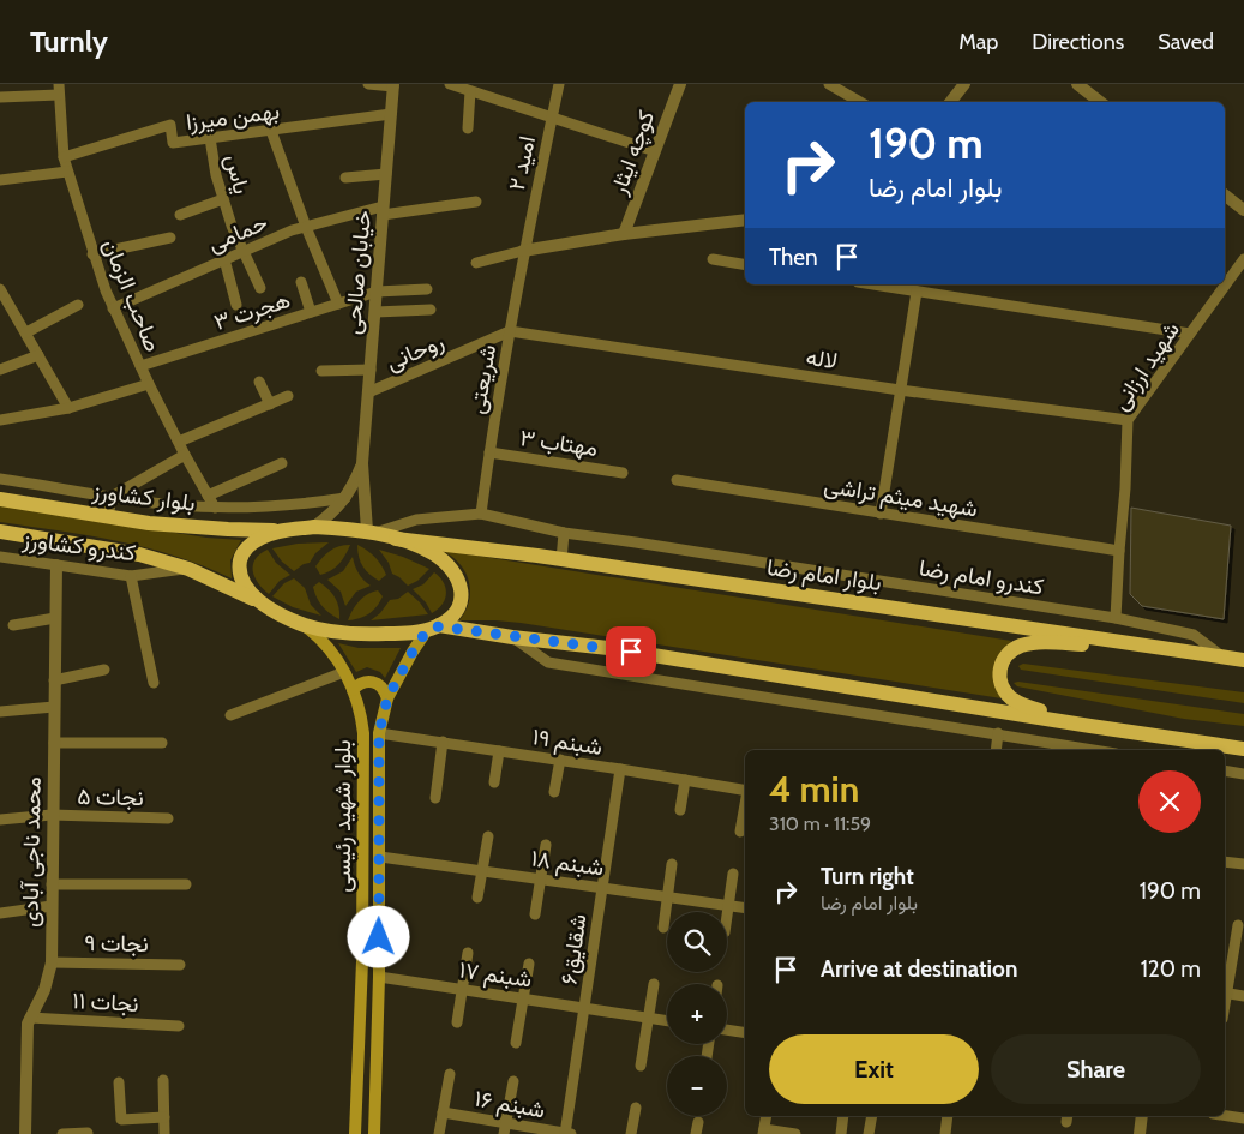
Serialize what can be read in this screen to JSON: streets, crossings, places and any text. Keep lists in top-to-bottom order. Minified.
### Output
{"streets":{"main road":["بلوار کشاورز","بلوار امام رضا","بلوار شهید رئیسی"],"street":["بهمن میرزا","کوچه ایثار","امید ۲","یاس","حمامی","خیابان صالحی","صاحب الزمان","هجرت ۳","روحانی","لاله","شهید ارزانی","شریعتی","مهتاب ۳","شهید میثم تراشی","کندرو کشاورز","کندرو امام رضا","شبنم ۱۹","نجات ۵","محمد ناجی آبادی","شبنم ۱۸","نجات ۹","شقایق۶","شبنم ۱۷","نجات ۱۱","شبنم ۱۶"]},"crossings":[["بهمن میرزا","یاس"],["بهمن میرزا","خیابان صالحی"],["بهمن میرزا","صاحب الزمان"],["امید ۲","شریعتی"],["یاس","حمامی"],["حمامی","خیابان صالحی"],["حمامی","صاحب الزمان"],["خیابان صالحی","هجرت ۳"],["خیابان صالحی","روحانی"],["صاحب الزمان","هجرت ۳"],["روحانی","لاله"],["روحانی","شریعتی"],["لاله","شهید ارزانی"],["لاله","شریعتی"],["شهید ارزانی","شهید میثم تراشی"],["شهید ارزانی","کندرو امام رضا"],["شریعتی","مهتاب ۳"],["شریعتی","کندرو امام رضا"],["کندرو کشاورز","محمد ناجی آبادی"],["بلوار امام رضا","کندرو امام رضا"],["شبنم ۱۹","بلوار شهید رئیسی"],["شبنم ۱۹","شقایق۶"],["نجات ۵","محمد ناجی آبادی"],["بلوار شهید رئیسی","شبنم ۱۸"],["بلوار شهید رئیسی","شبنم ۱۷"],["محمد ناجی آبادی","نجات ۹"],["محمد ناجی آبادی","نجات ۱۱"],["شبنم ۱۸","شقایق۶"],["شقایق۶","شبنم ۱۷"],["شقایق۶","شبنم ۱۶"]],"page":{"header":"Turnly","nav":["Map","Directions","Saved"],"turn":["190 m","بلوار امام رضا"],"then":"Then","heading":["4 min","310 m · 11:59"],"list":[{"name":"Turn right","note":"بلوار امام رضا","value":"190 m"},{"name":"Arrive at destination","value":"120 m"}],"map_buttons":["+","−"],"buttons":["Exit","Share"]}}
